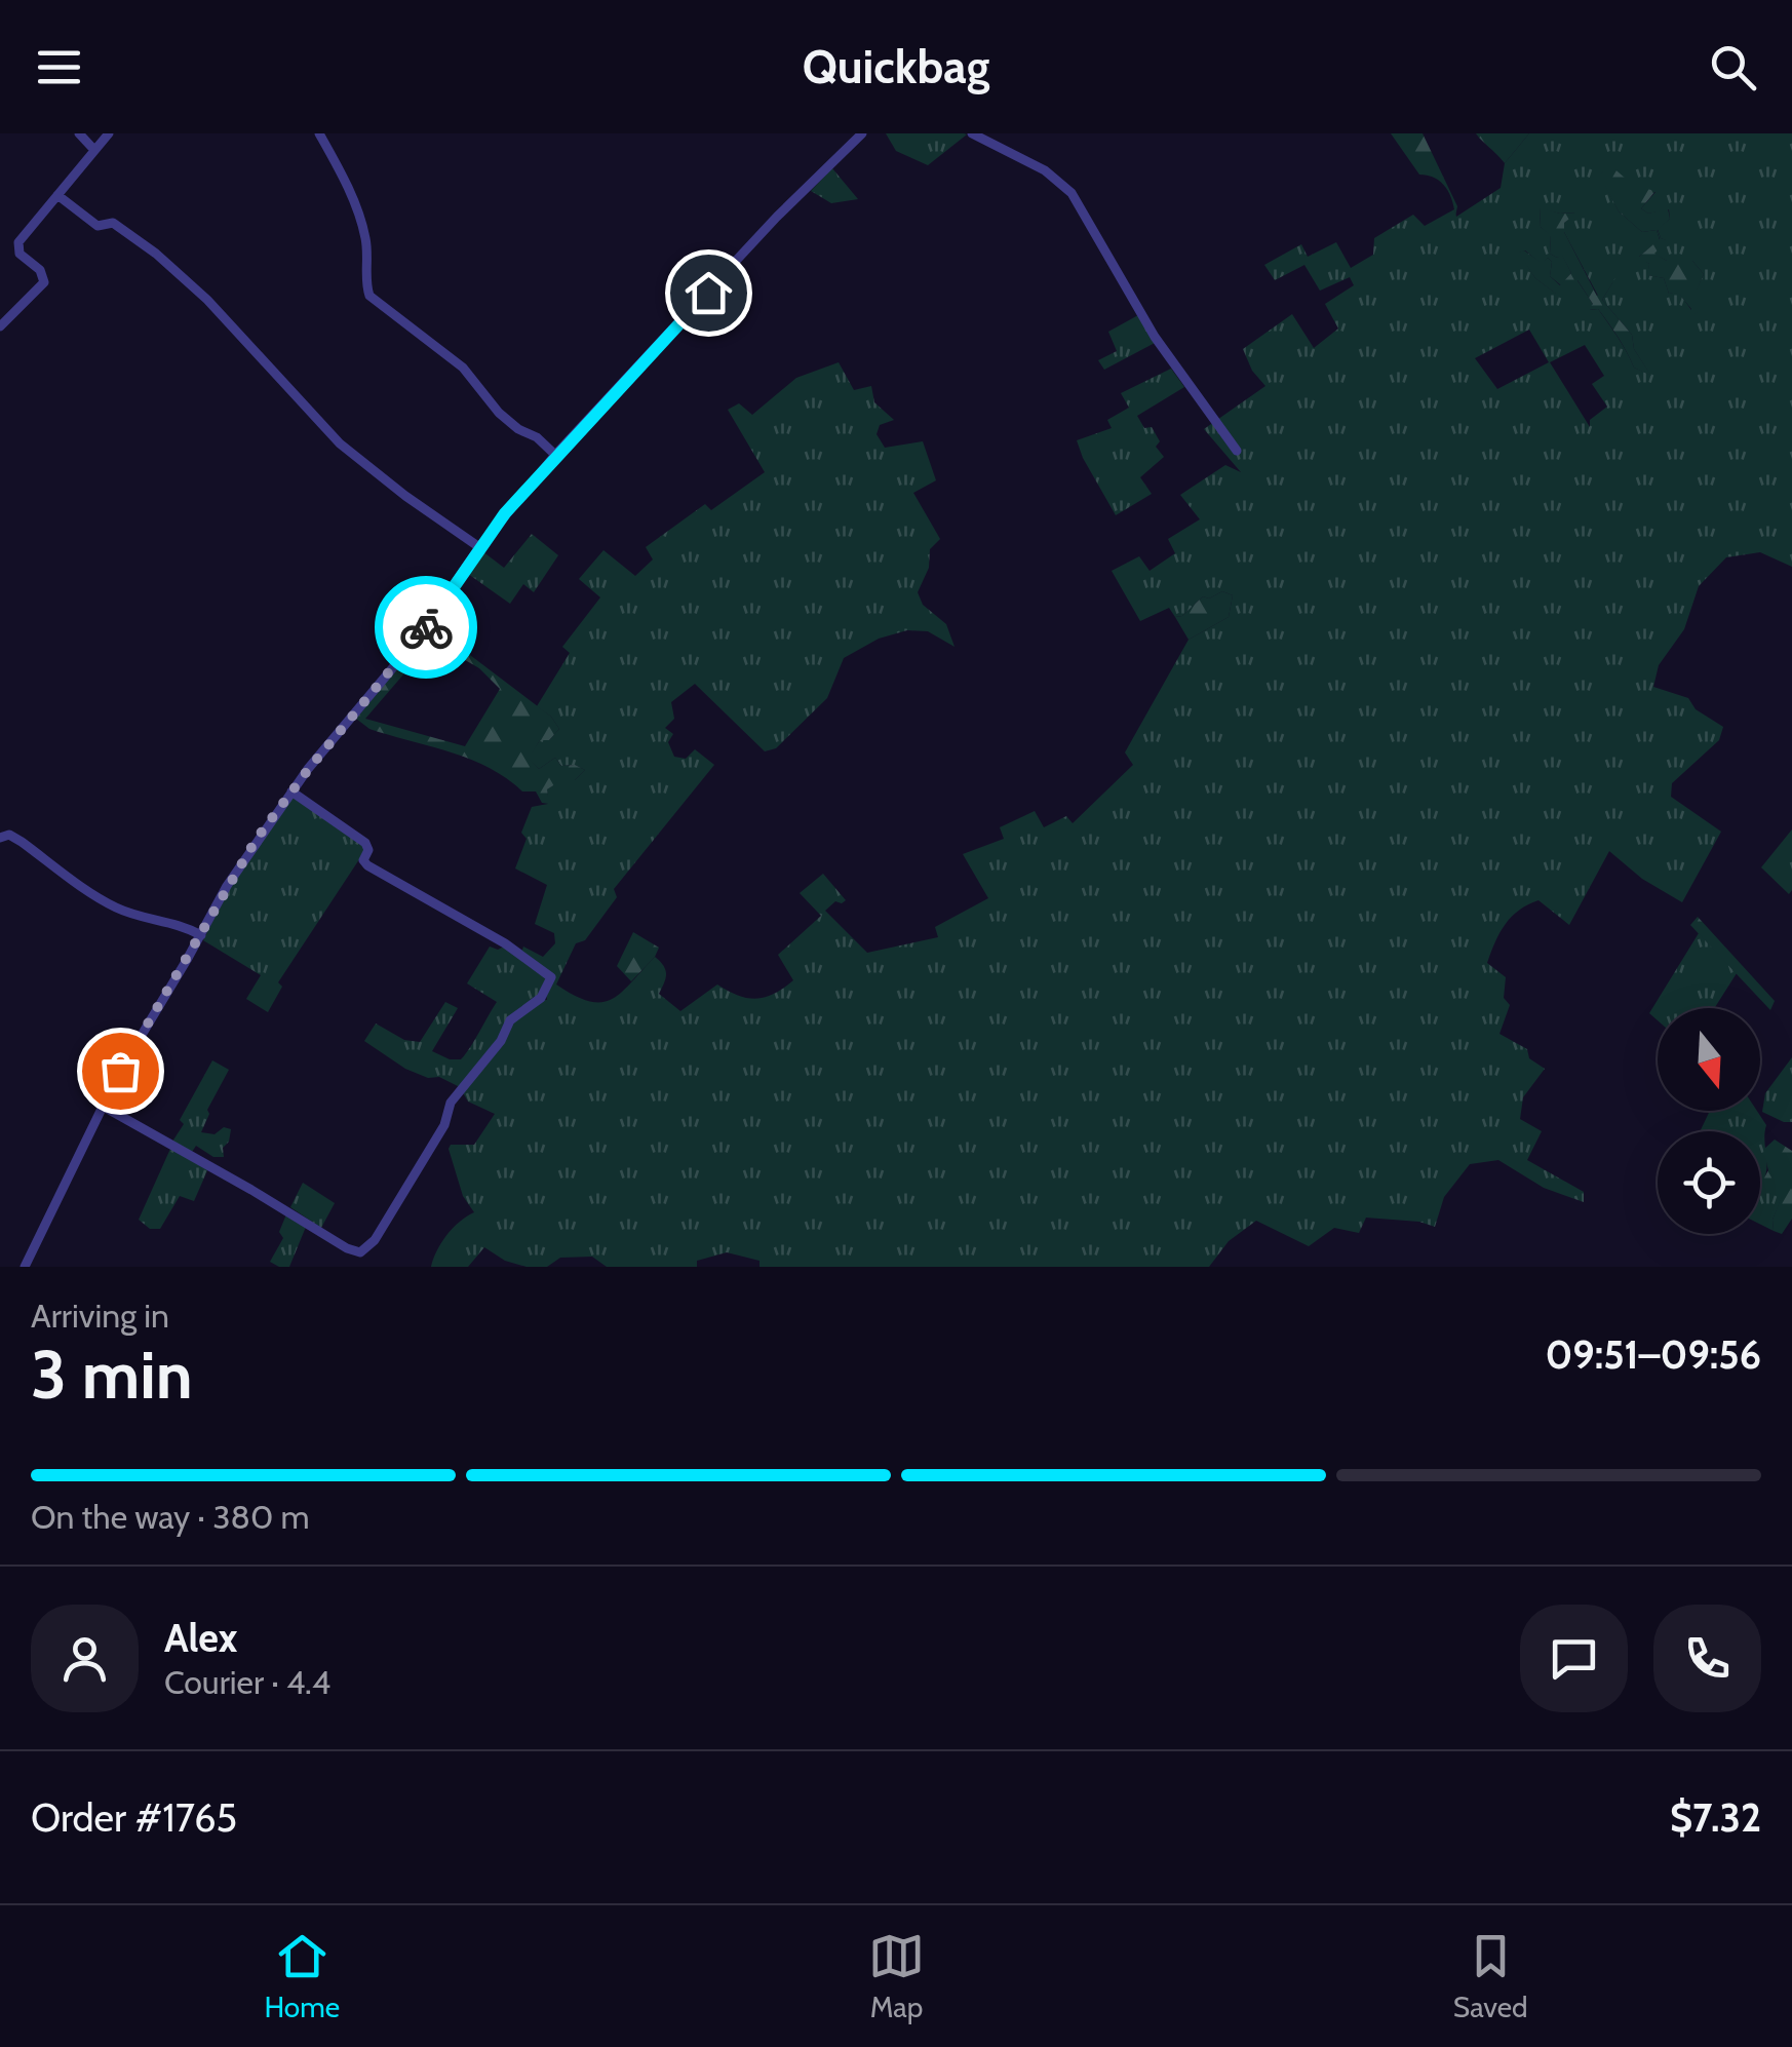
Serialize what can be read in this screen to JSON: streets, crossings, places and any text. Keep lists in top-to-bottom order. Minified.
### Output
{"north":"bottom","page":{"header":"Quickbag","heading":["3 min","Arriving in","09:51–09:56"],"panel":["Alex","Courier · 4.4","Order #1765","$7.32"],"bar":"On the way · 380 m","tabs":["Home","Map","Saved"]}}
